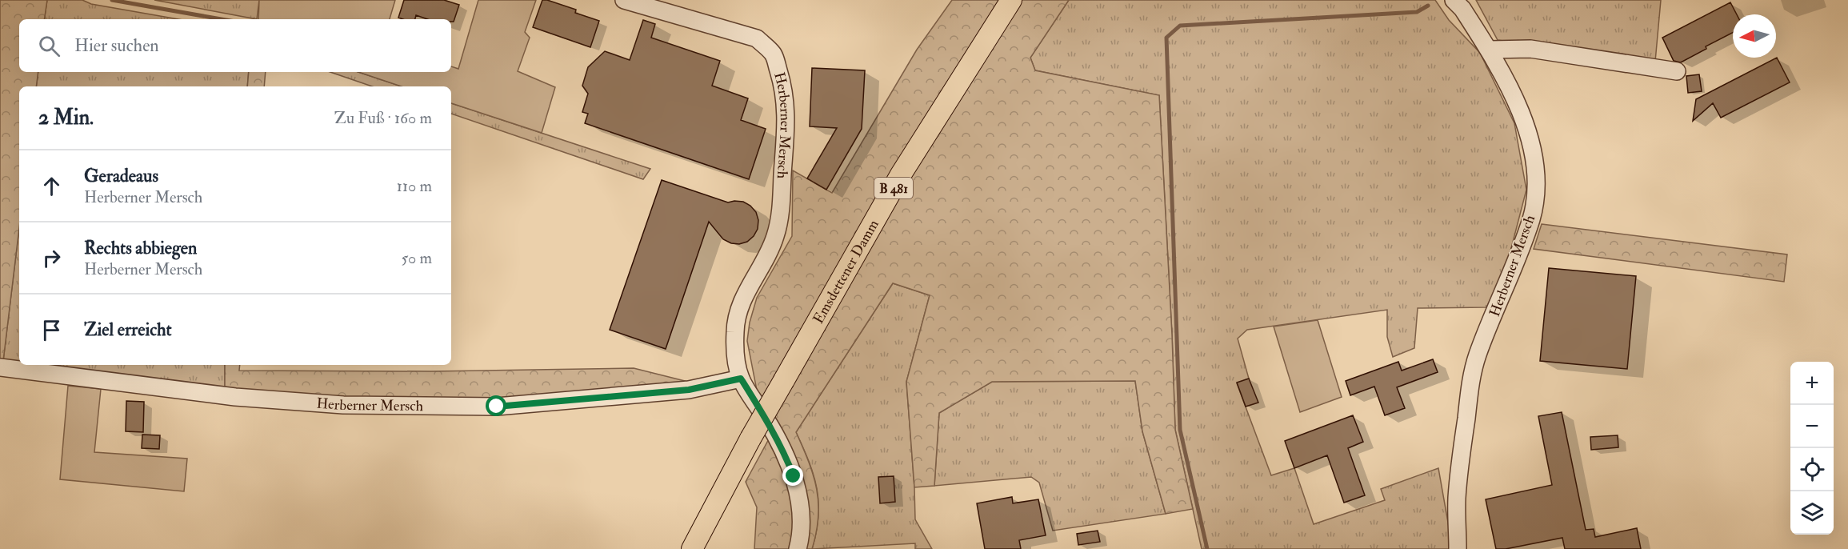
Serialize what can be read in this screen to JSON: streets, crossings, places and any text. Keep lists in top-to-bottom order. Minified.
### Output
{"streets":{"main road":["B 481","Emsdettener Damm"],"street":["Herberner Mersch"]},"north":"left","page":{"search":"Hier suchen","heading":["2 Min.","Zu Fuß · 160 m"],"list":[["Geradeaus","Herberner Mersch","110 m"],["Rechts abbiegen","Herberner Mersch","50 m"],"Ziel erreicht"],"map_buttons":["+","−"]}}
